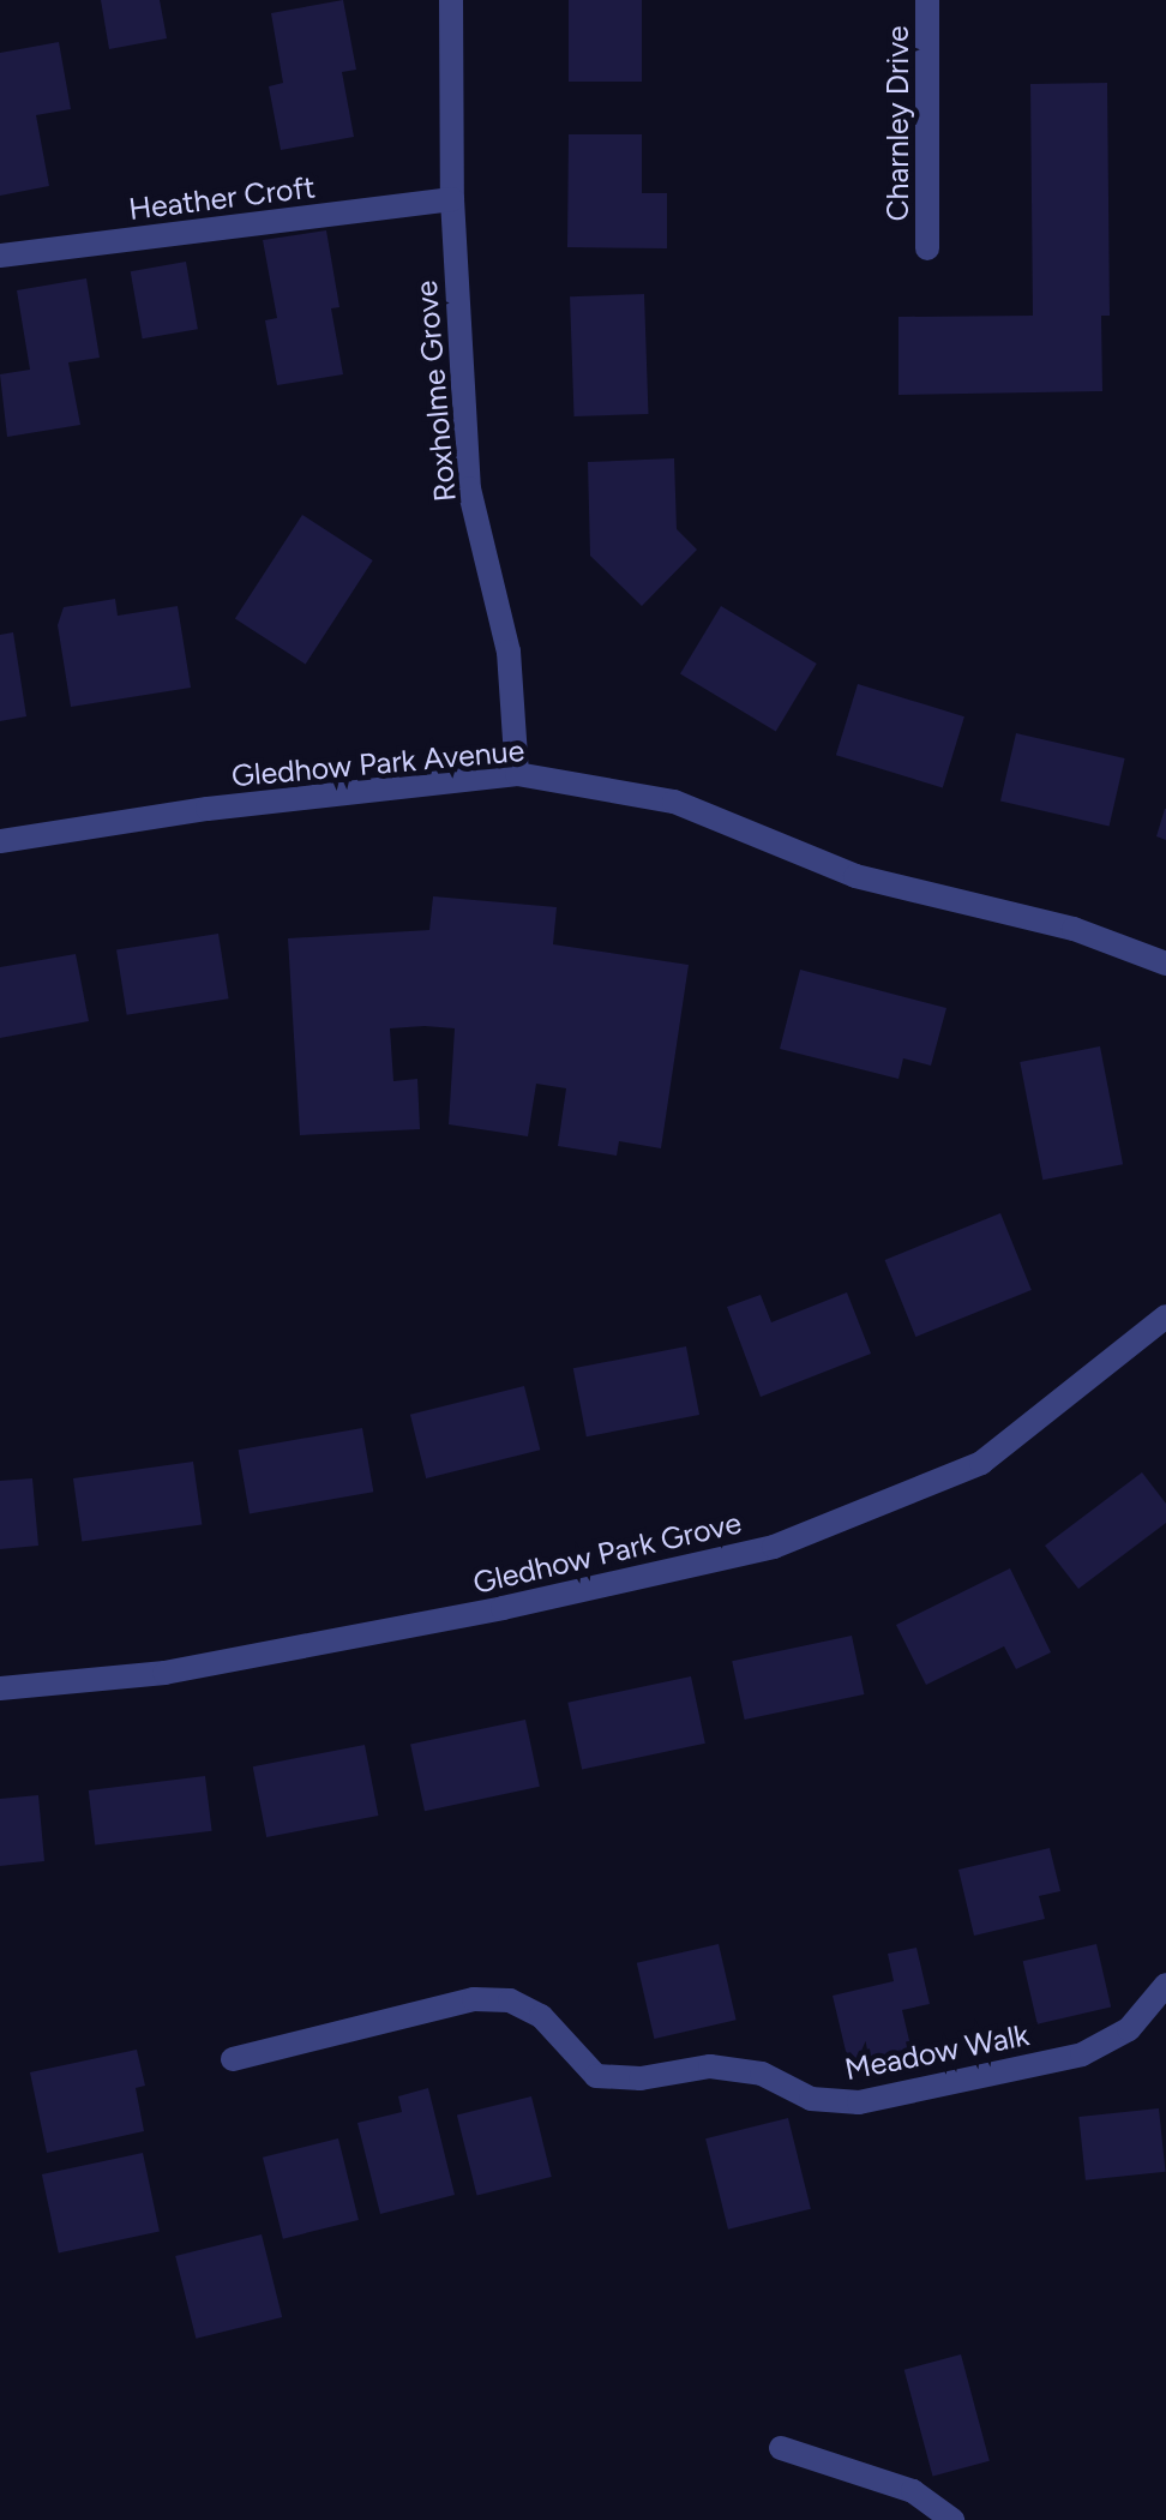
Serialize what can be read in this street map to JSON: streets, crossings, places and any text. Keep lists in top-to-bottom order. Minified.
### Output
{"streets":{"street":["Charnley Drive","Heather Croft","Roxholme Grove","Gledhow Park Avenue","Gledhow Park Grove","Meadow Walk"]},"crossings":[["Heather Croft","Roxholme Grove"],["Roxholme Grove","Gledhow Park Avenue"]]}
